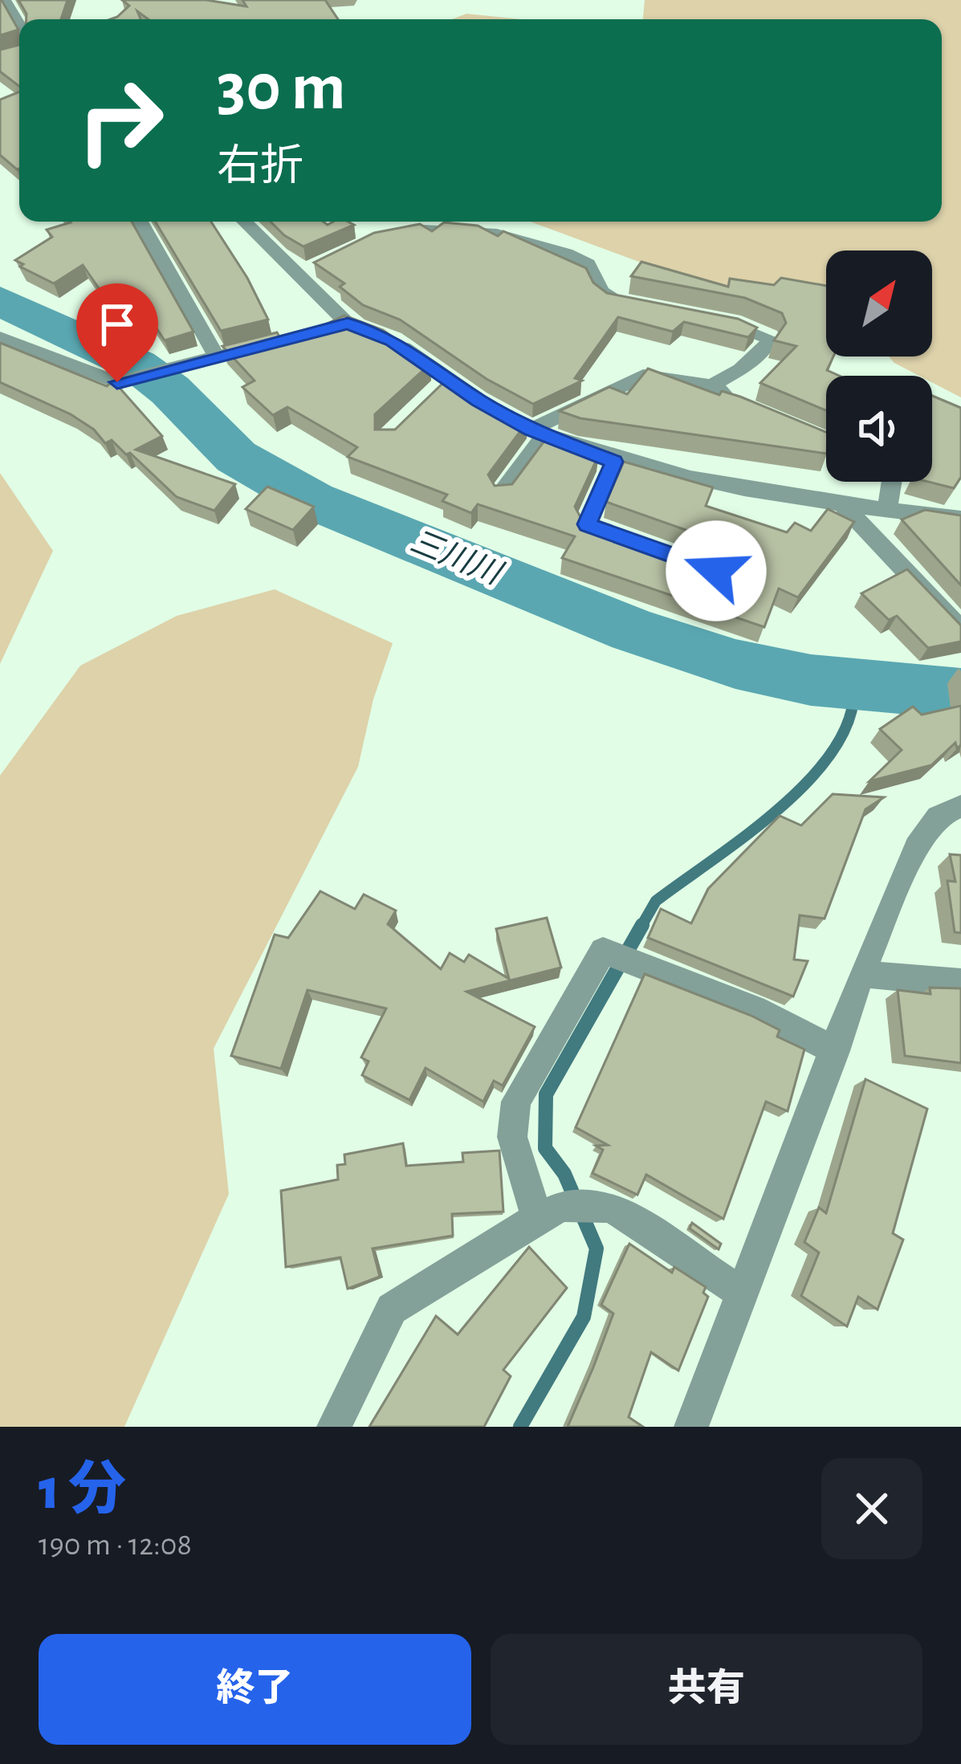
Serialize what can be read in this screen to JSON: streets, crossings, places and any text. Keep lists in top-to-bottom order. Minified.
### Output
{"water":["三川川"],"north":"top right","page":{"turn":["30 m","右折"],"heading":["1 分","190 m · 12:08"],"buttons":["終了","共有"]}}
